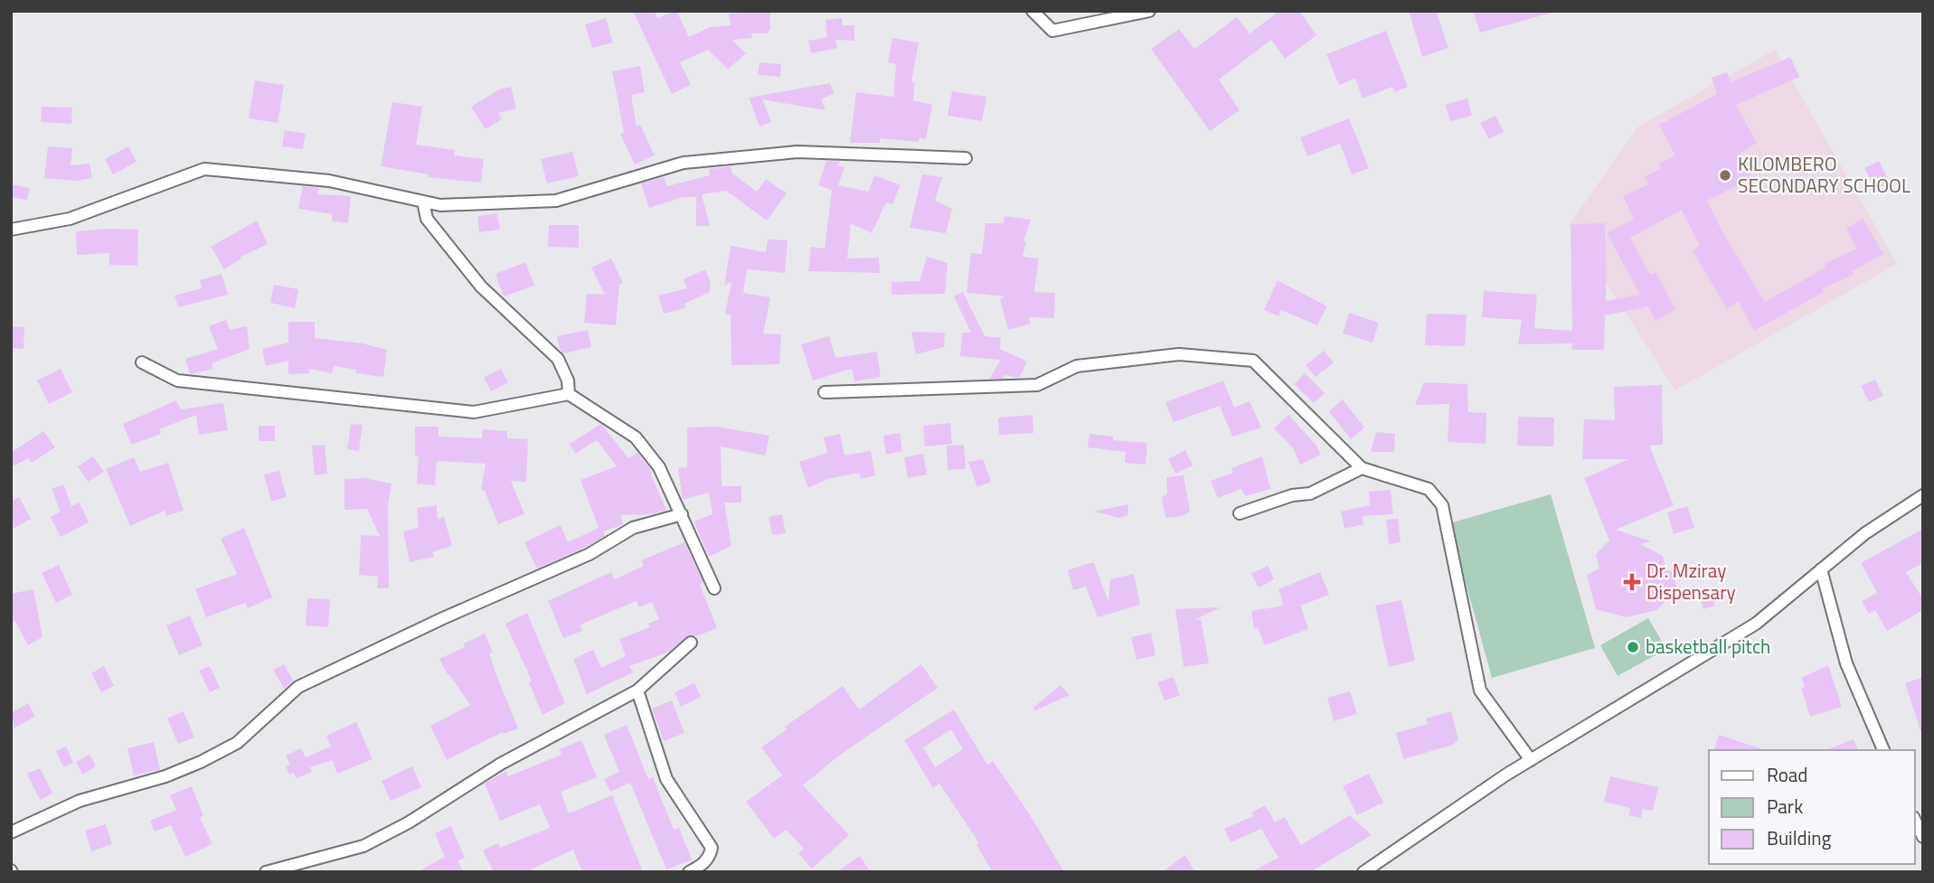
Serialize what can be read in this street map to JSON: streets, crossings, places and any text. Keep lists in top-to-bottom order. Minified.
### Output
{"places":{"other":["KILOMBERO SECONDARY SCHOOL","basketball pitch"],"health":["Dr. Mziray Dispensary"]},"legend":["Road","Park","Building"]}
